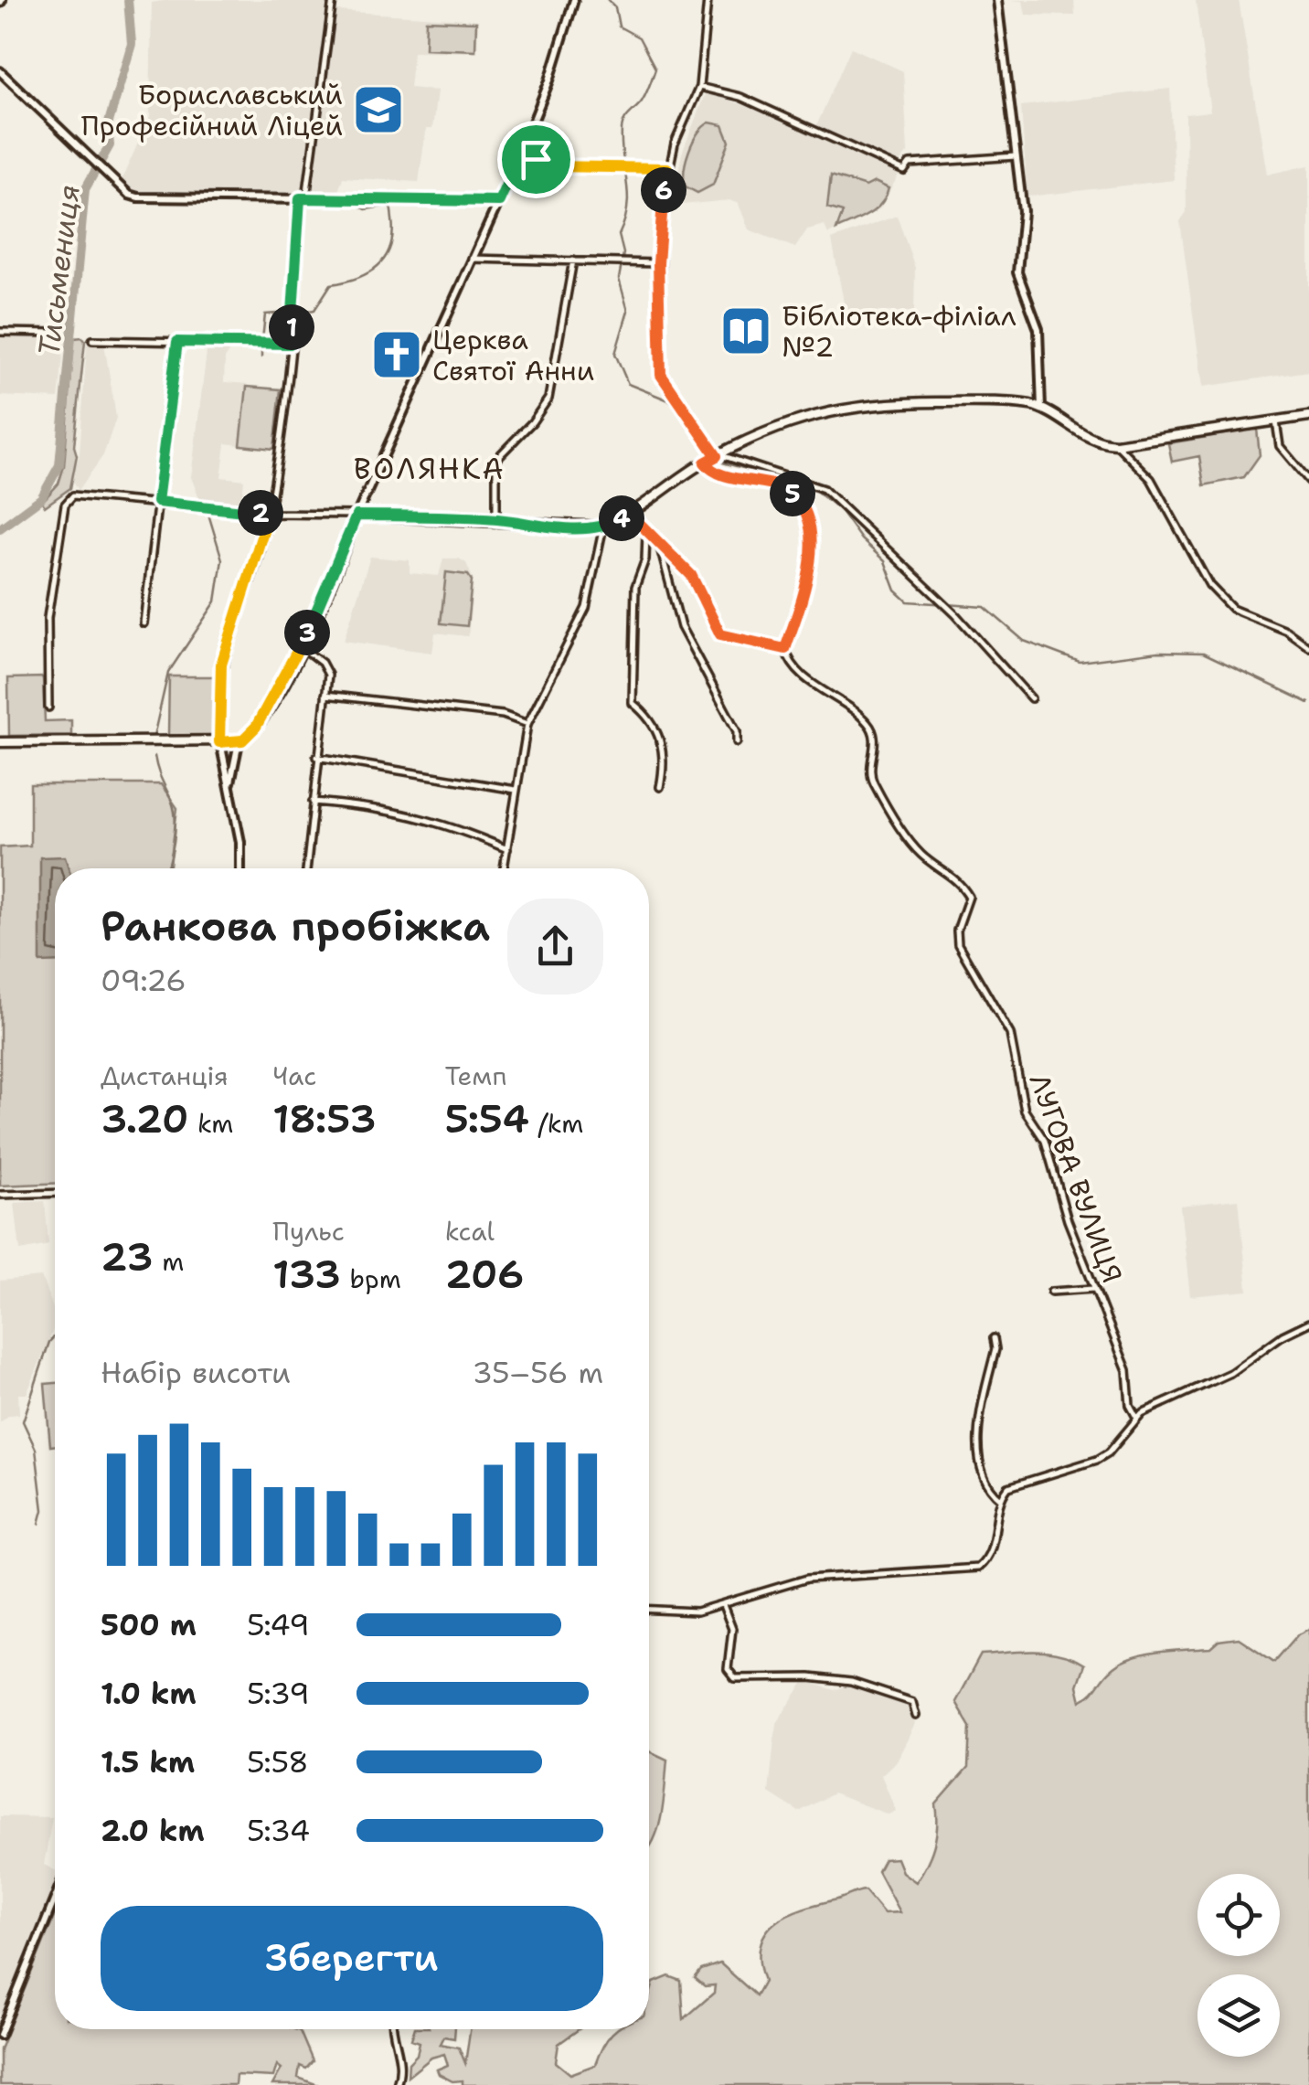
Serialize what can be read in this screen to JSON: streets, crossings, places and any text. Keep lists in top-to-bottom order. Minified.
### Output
{"streets":{"street":["ЛУГОВА ВУЛИЦЯ"]},"districts":["ВОЛЯНКА"],"water":["Тисьмениця"],"places":{"school or university":["Бориславський Професійний Ліцей"],"library":["Бібліотека-філіал №2"],"church":["Церква Святої Анни"]},"page":{"pins":["6","1","5","2","4","3"],"heading":["Ранкова пробіжка","09:26"],"stats":[["Дистанція","3.20 km"],["Час","18:53"],["Темп","5:54 /km"],["23 m"],["Пульс","133 bpm"],["kcal","206"]],"chart":["Набір висоти","35–56 m"],"list":[{"name":"500 m","note":"5:49"},{"name":"1.0 km","note":"5:39"},{"name":"1.5 km","note":"5:58"},{"name":"2.0 km","note":"5:34"}],"buttons":"Зберегти"}}
